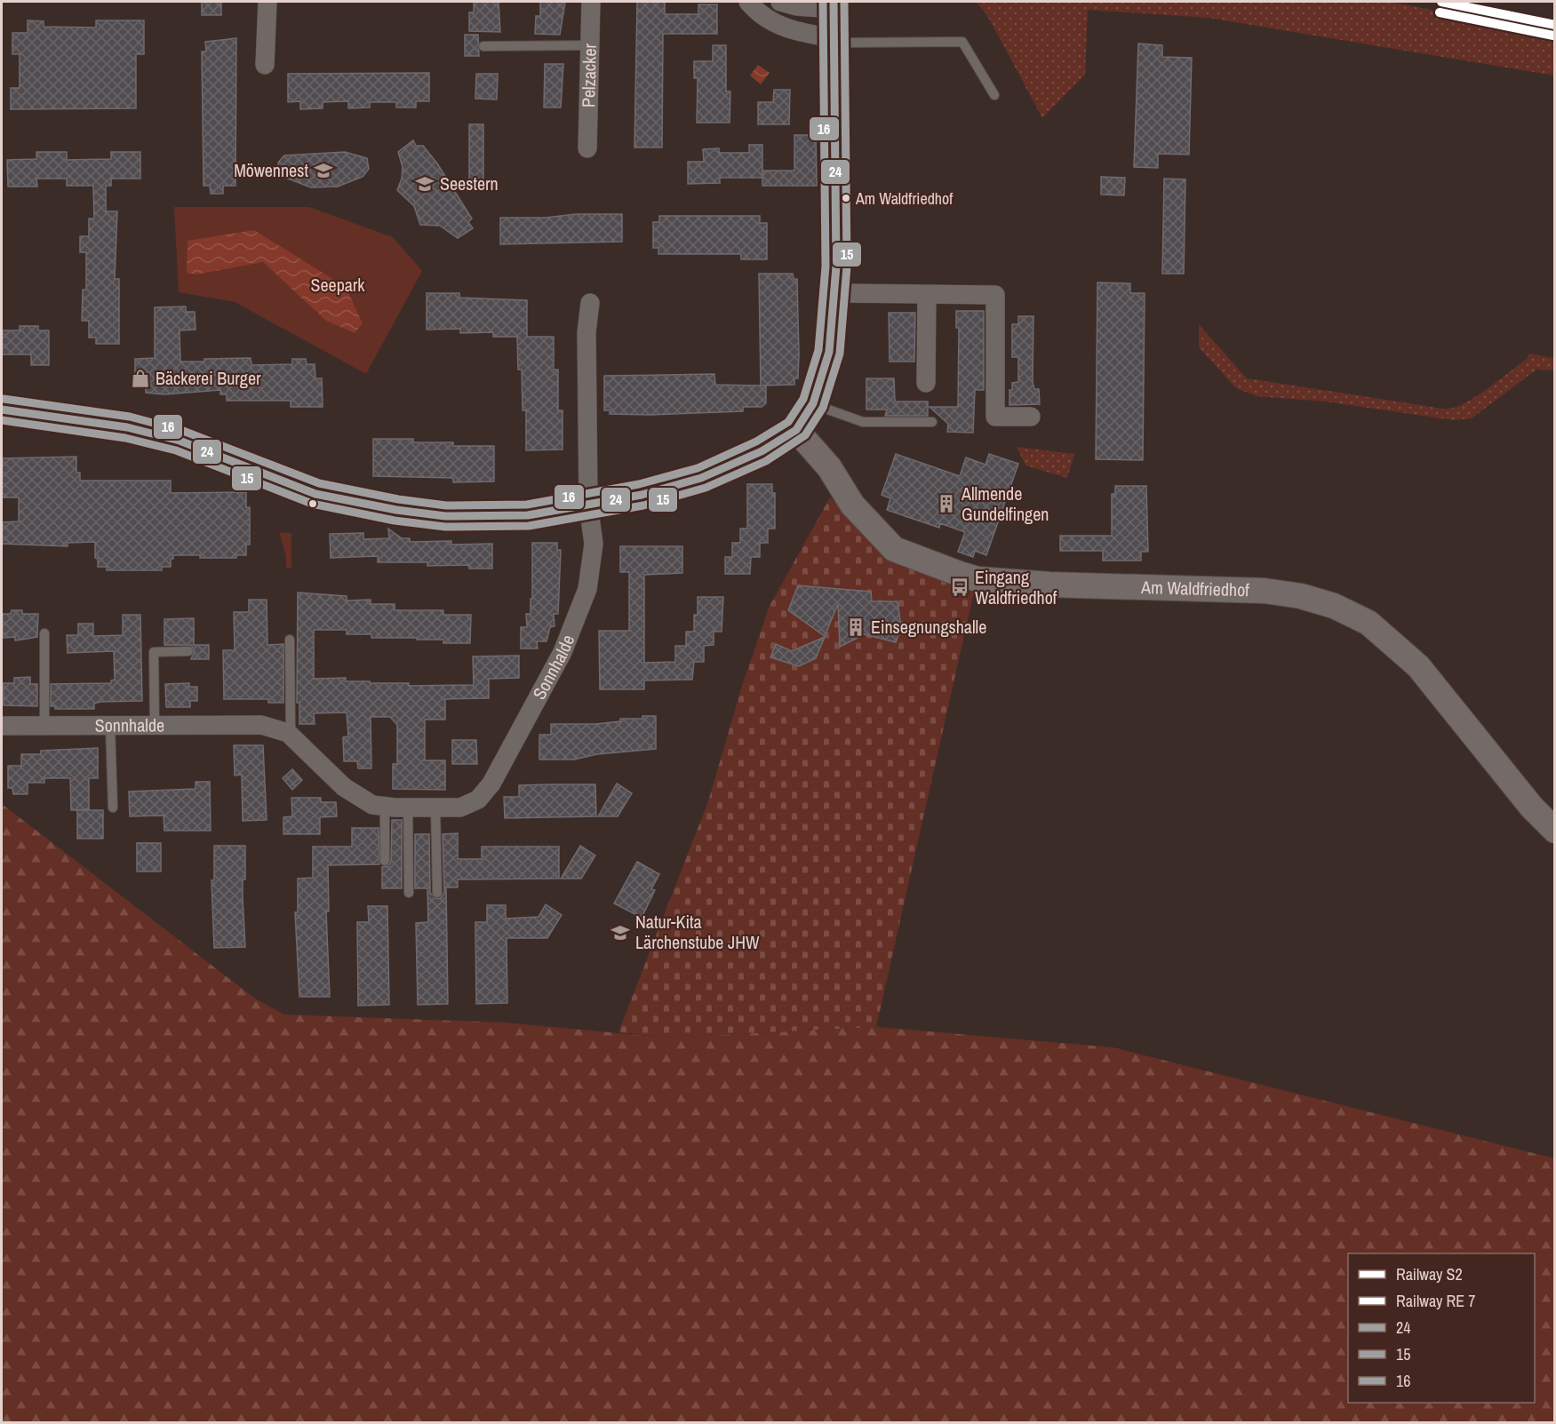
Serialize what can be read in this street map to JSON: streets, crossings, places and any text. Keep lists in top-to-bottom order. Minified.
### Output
{"streets":{"street":["Pelzacker","Am Waldfriedhof","Sonnhalde"]},"parks":["Seepark"],"places":{"school or university":["Möwennest","Seestern","Natur-Kita Lärchenstube JHW"],"other":["Am Waldfriedhof"],"shop":["Bäckerei Burger"],"building":["Allmende Gundelfingen","Einsegnungshalle"],"bus stop":["Eingang Waldfriedhof"]},"lines":["rail line S2","transit line 24","transit line 15","transit line 16"],"legend":["Railway S2","Railway RE 7","24","15","16"]}
